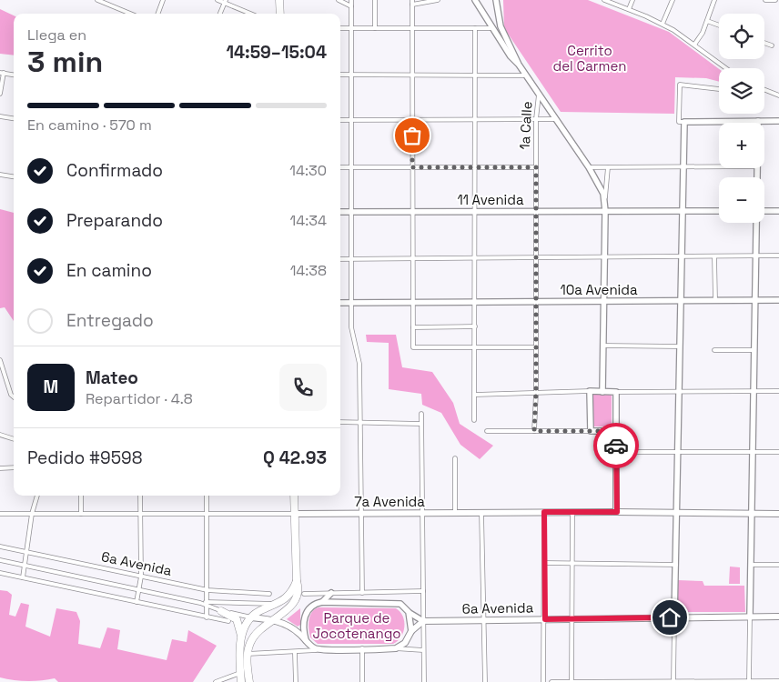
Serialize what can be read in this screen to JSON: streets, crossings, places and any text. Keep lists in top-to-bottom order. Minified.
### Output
{"streets":{"main road":["7a Avenida","6a Avenida"],"street":["1a Calle","11 Avenida","10a Avenida"]},"crossings":[["1a Calle","11 Avenida"],["1a Calle","10a Avenida"]],"parks":["Cerrito del Carmen","Parque de Jocotenango"],"page":{"map_buttons":["+","−"],"heading":["3 min","Llega en","14:59–15:04"],"panel":["Mateo","Repartidor · 4.8","Pedido #9598","Q 42.93"],"bar":"En camino · 570 m","list":[["Confirmado","14:30"],["Preparando","14:34"],["En camino","14:38"],"Entregado"],"round":"M"}}
